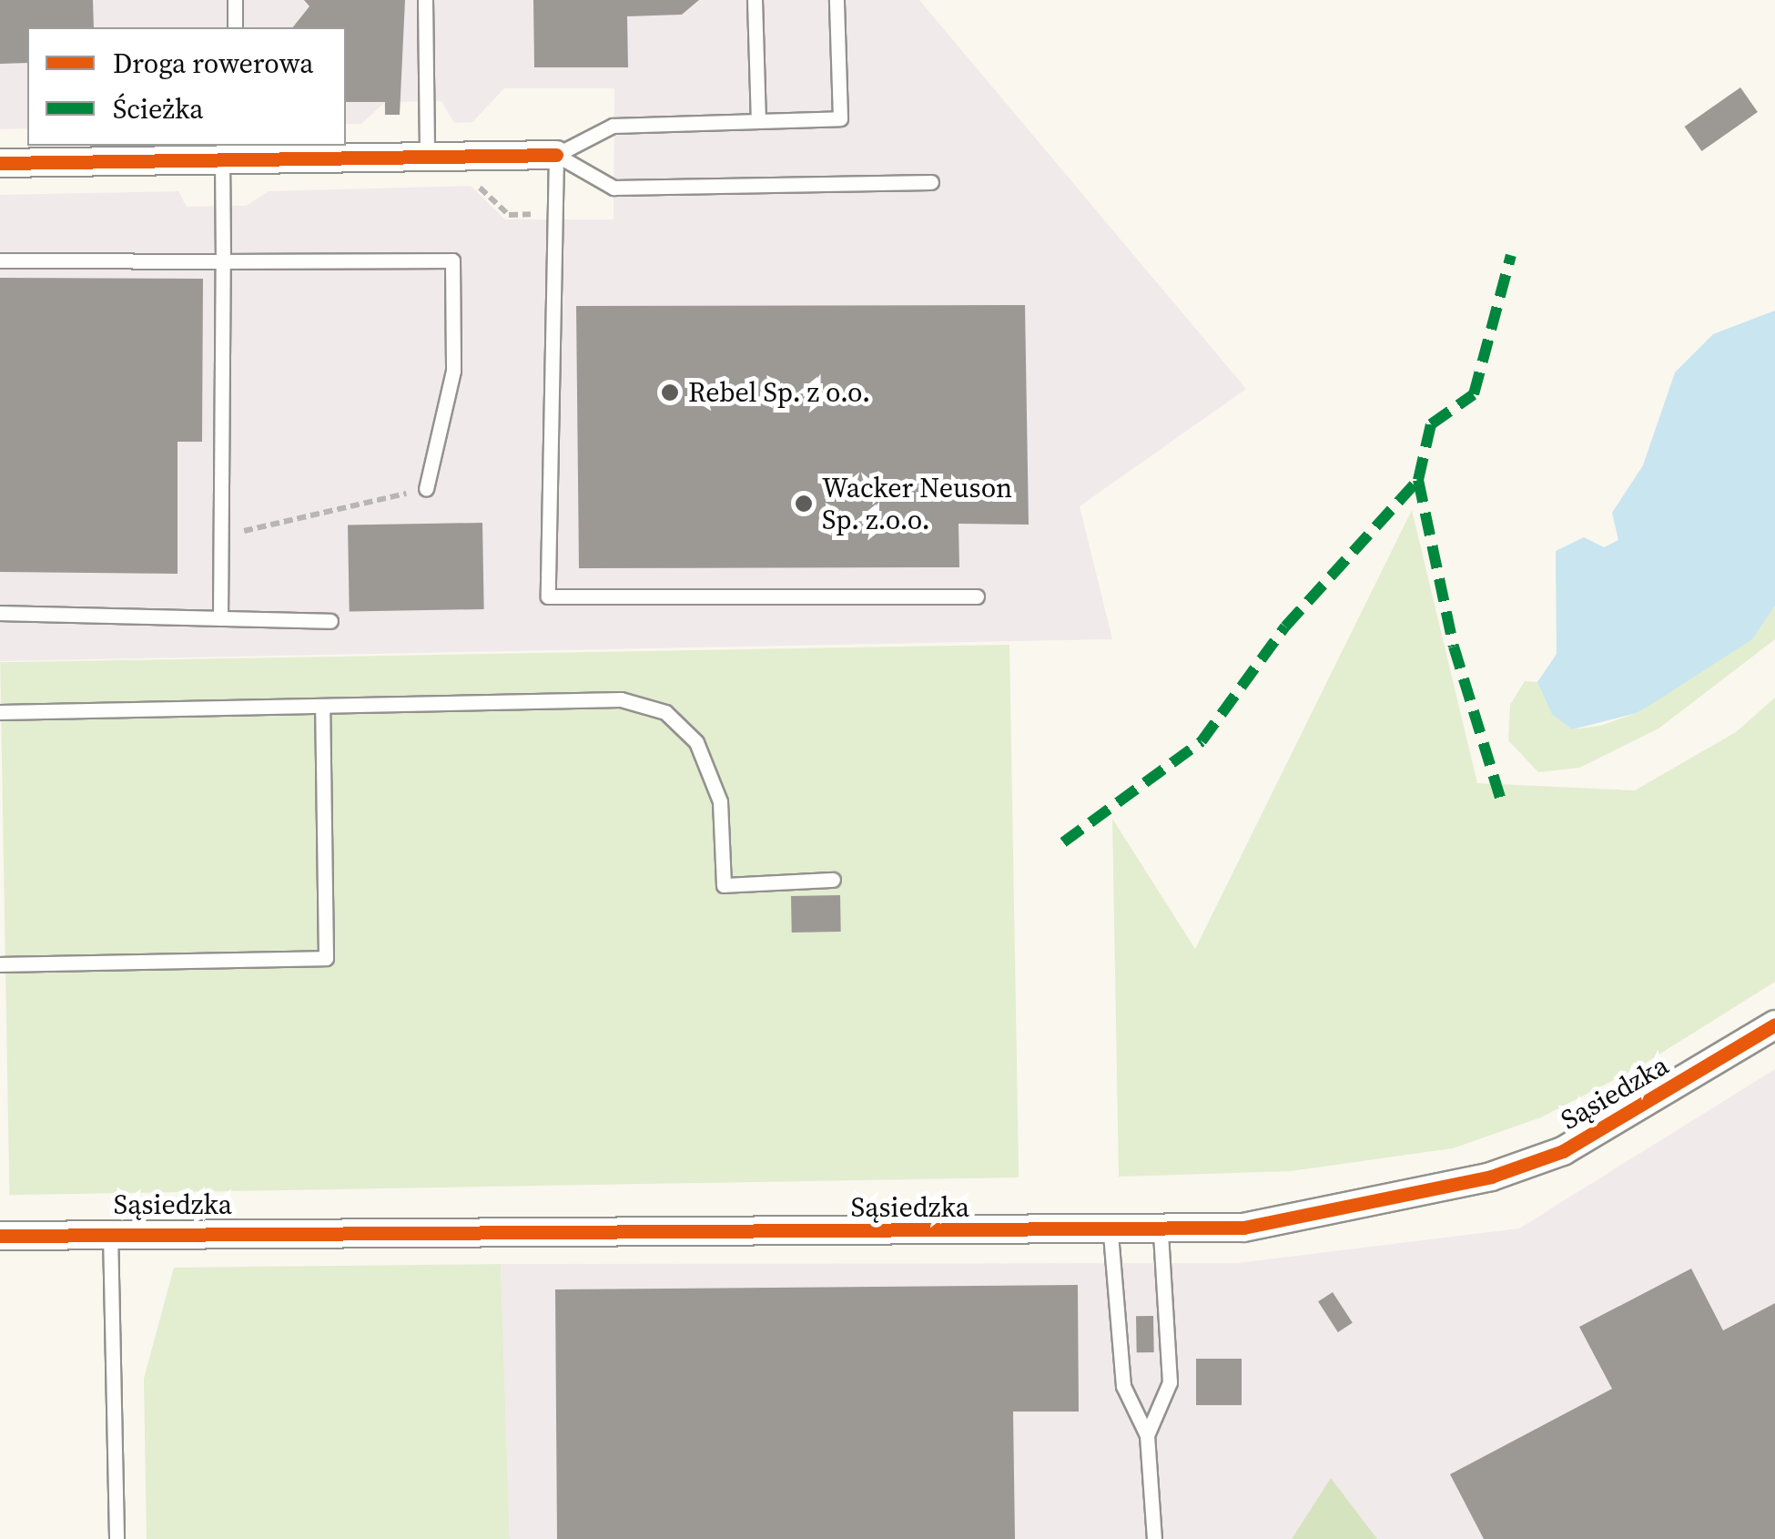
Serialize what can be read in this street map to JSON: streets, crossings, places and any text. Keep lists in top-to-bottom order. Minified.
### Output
{"streets":{"street":["Sąsiedzka"]},"places":["Rebel Sp. z o.o.","Wacker Neuson Sp. z.o.o."],"legend":["Droga rowerowa","Ścieżka"]}
